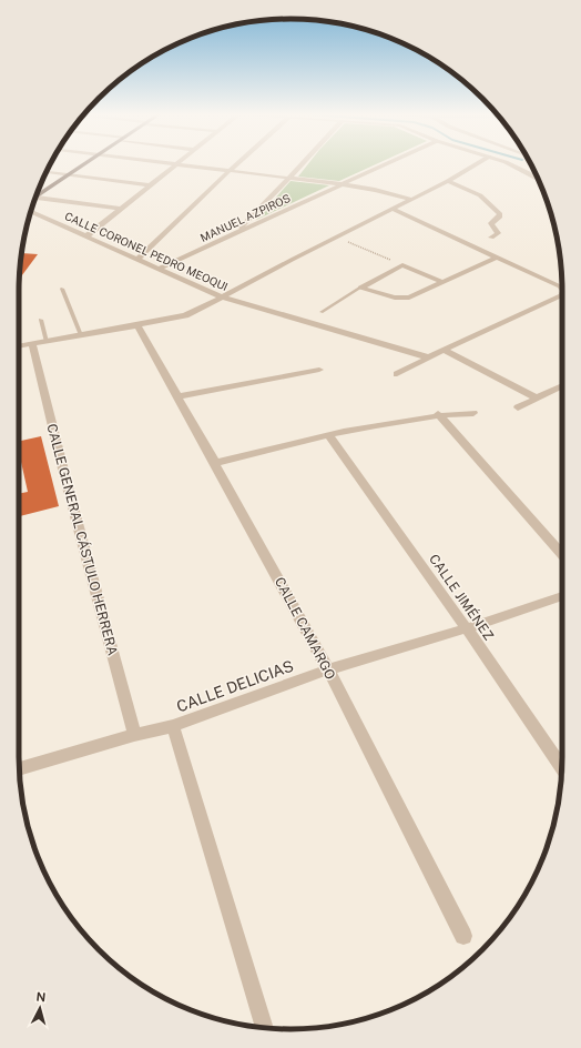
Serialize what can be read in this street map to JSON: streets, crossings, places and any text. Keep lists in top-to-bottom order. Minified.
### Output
{"streets":{"street":["MANUEL AZPIROS","CALLE CORONEL PEDRO MEOQUI","CALLE GENERAL CÁSTULO HERRERA","CALLE JIMÉNEZ","CALLE CAMARGO","CALLE DELICIAS"]},"crossings":[["MANUEL AZPIROS","CALLE CORONEL PEDRO MEOQUI"],["CALLE GENERAL CÁSTULO HERRERA","CALLE DELICIAS"],["CALLE JIMÉNEZ","CALLE DELICIAS"],["CALLE CAMARGO","CALLE DELICIAS"]],"north":"top"}
